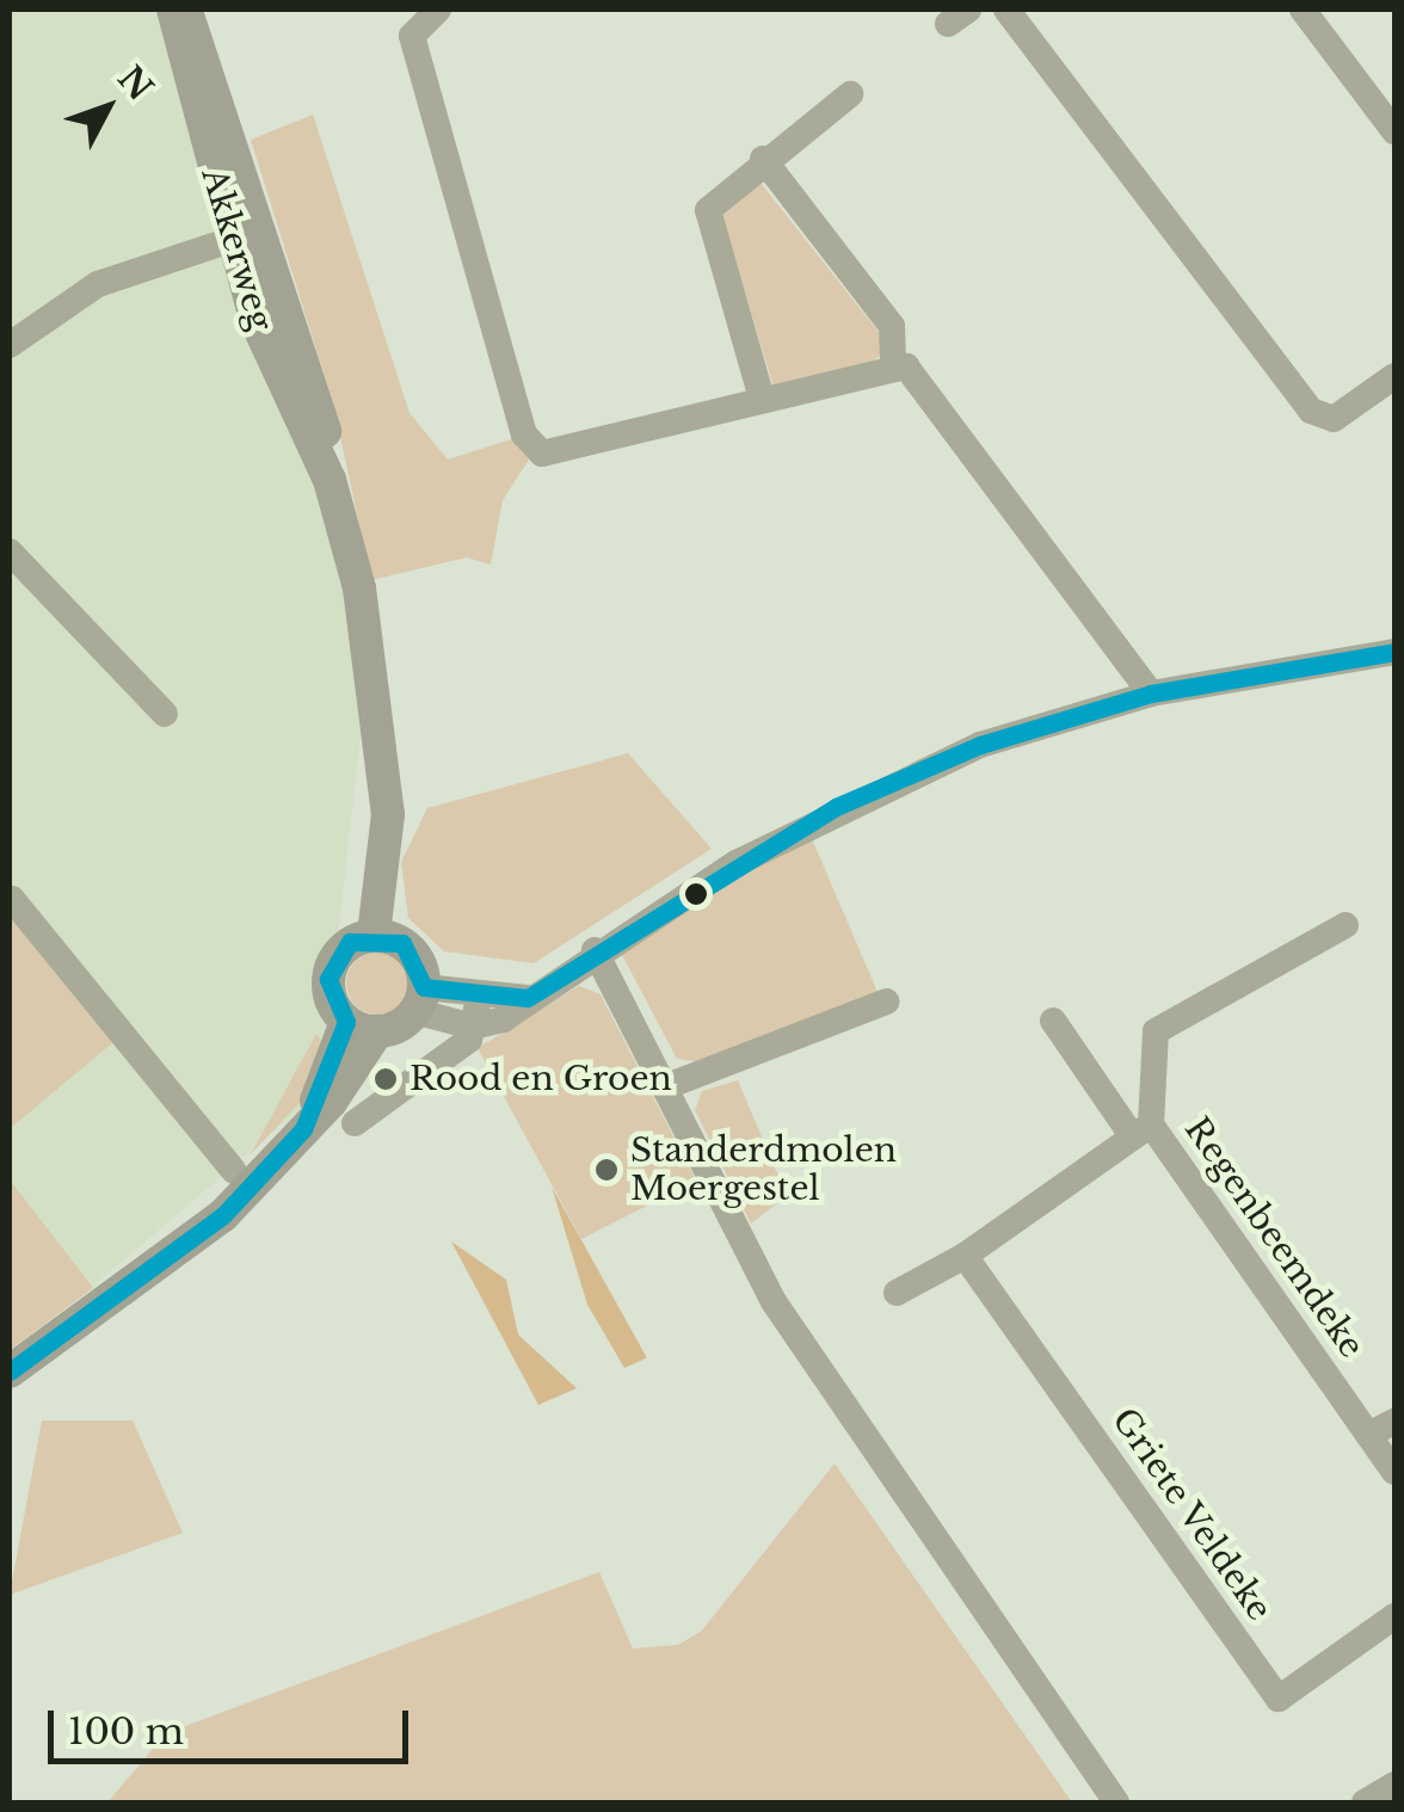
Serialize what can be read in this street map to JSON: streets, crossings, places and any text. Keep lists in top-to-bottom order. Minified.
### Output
{"streets":{"main road":["Akkerweg"],"street":["Regenbeemdeke","Griete Veldeke"]},"places":["Rood en Groen","Standerdmolen Moergestel"],"scale_bar":"100 m","north":"top right"}
